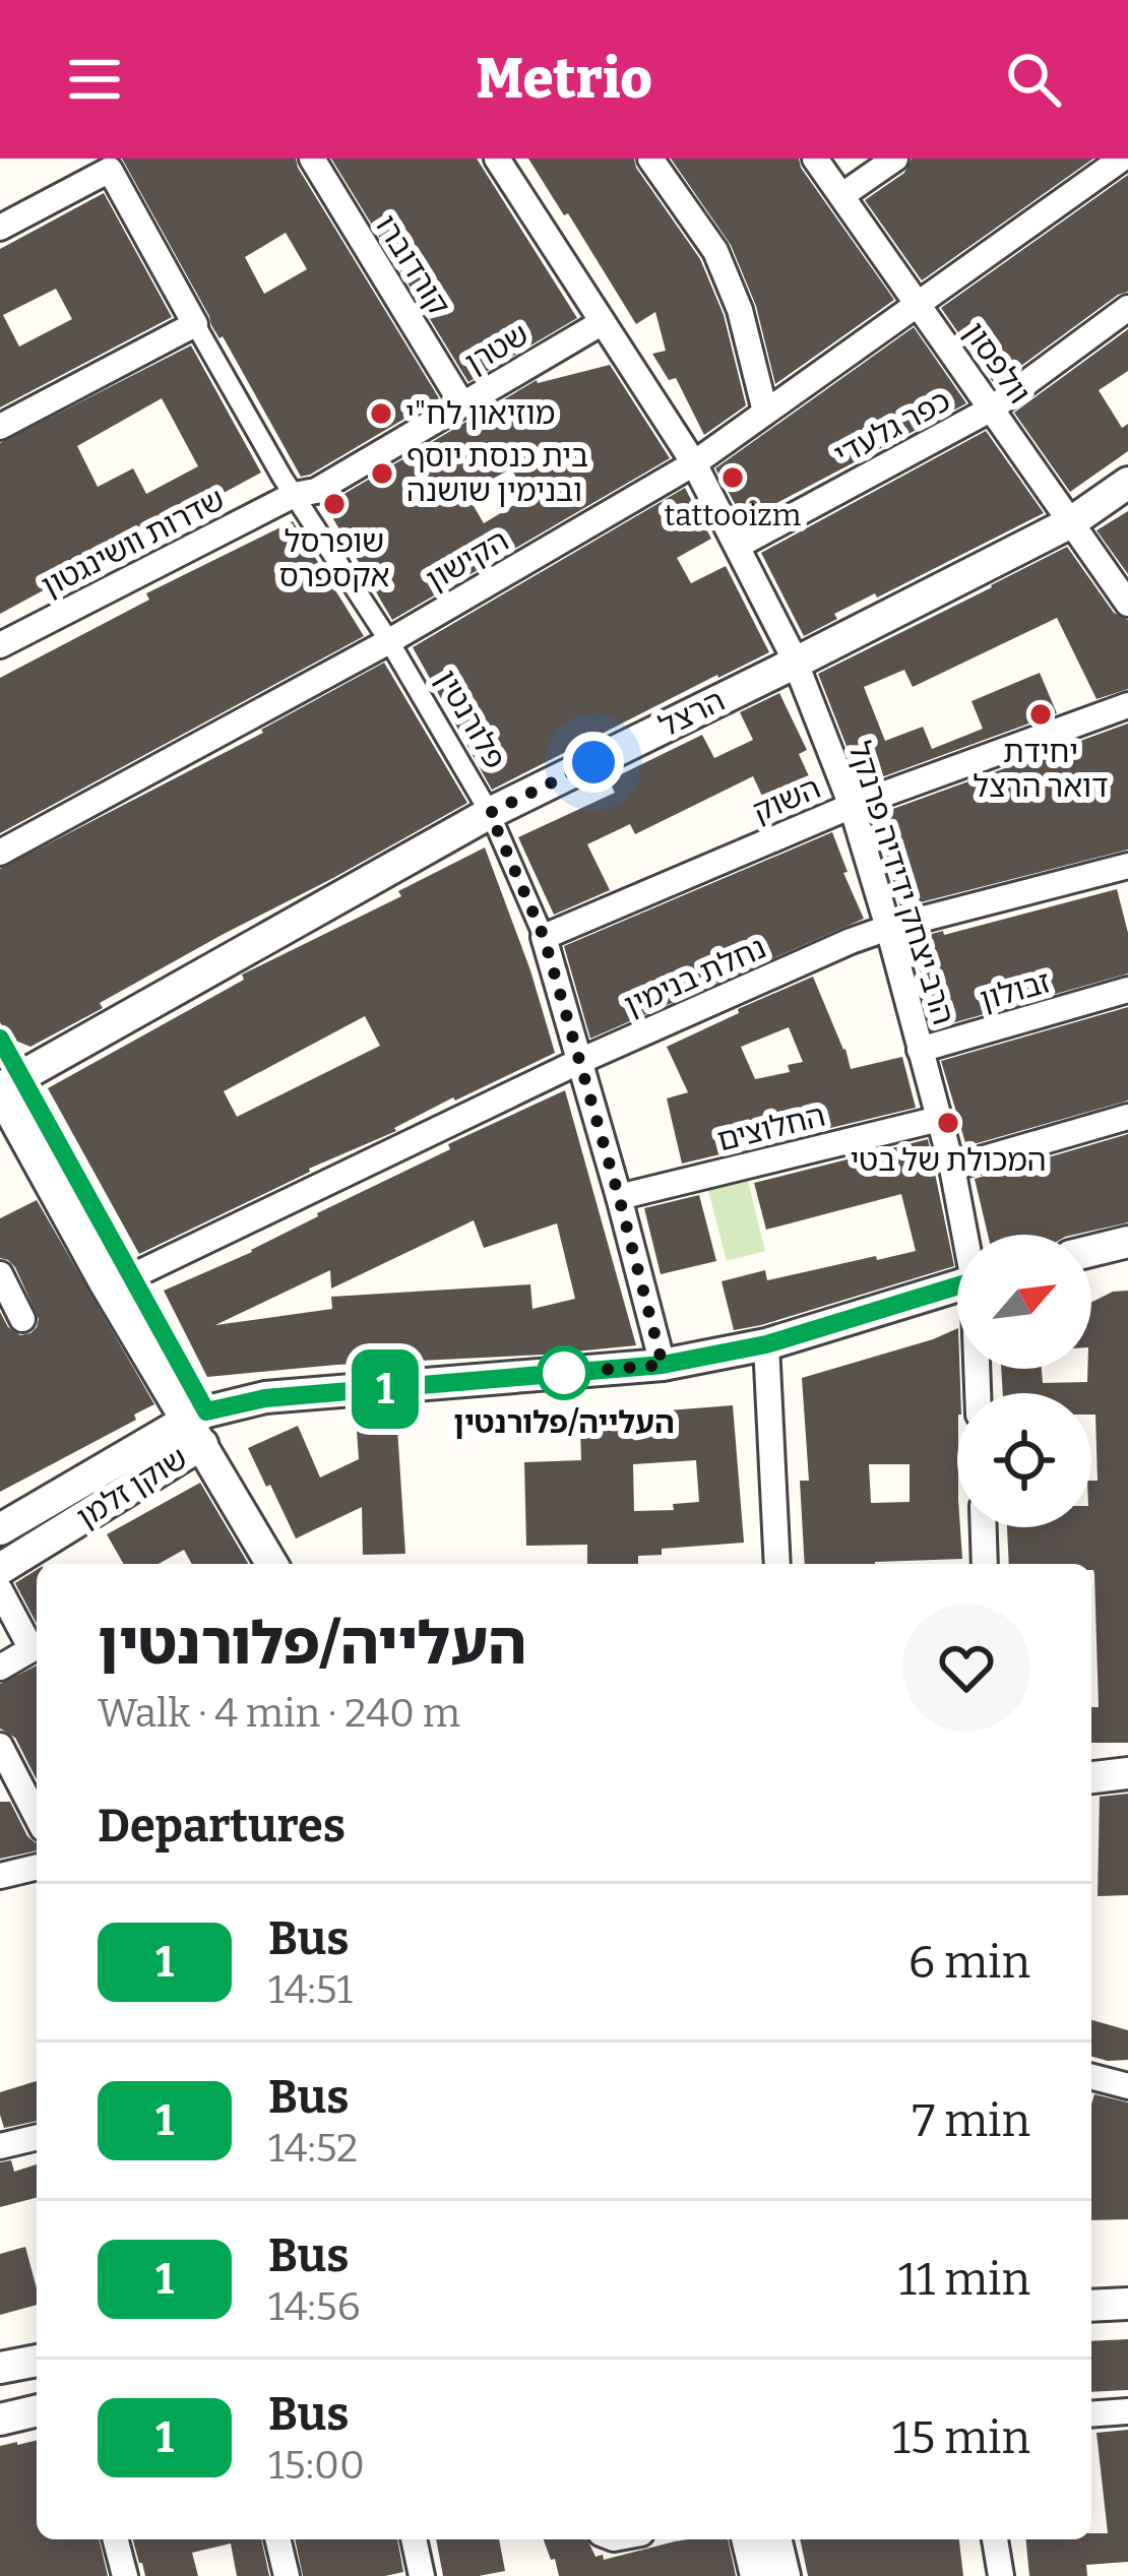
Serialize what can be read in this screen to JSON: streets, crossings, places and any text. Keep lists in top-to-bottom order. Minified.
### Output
{"streets":{"street":["קורדוברו","שטרן","וולפסון","כפר גלעדי","שדרות וושינגטון","הקישון","הרצל","פלורנטין","השוק","הרב יצחק ידידיה פרנקל","נחלת בנימין","זבולון","החלוצים","שוקן זלמן"]},"crossings":[["קורדוברו","שטרן"],["שטרן","שדרות וושינגטון"],["שטרן","פלורנטין"],["שטרן","הרב יצחק ידידיה פרנקל"],["וולפסון","כפר גלעדי"],["וולפסון","הקישון"],["וולפסון","הרצל"],["כפר גלעדי","הרב יצחק ידידיה פרנקל"],["שדרות וושינגטון","פלורנטין"],["הקישון","פלורנטין"],["הקישון","הרב יצחק ידידיה פרנקל"],["הרצל","פלורנטין"],["הרצל","הרב יצחק ידידיה פרנקל"],["פלורנטין","השוק"],["פלורנטין","נחלת בנימין"],["פלורנטין","החלוצים"],["השוק","הרב יצחק ידידיה פרנקל"],["הרב יצחק ידידיה פרנקל","נחלת בנימין"],["הרב יצחק ידידיה פרנקל","זבולון"],["הרב יצחק ידידיה פרנקל","החלוצים"]],"places":["מוזיאון לח\"י","בית כנסת יוסף ובנימין שושנה","tattooizm","שופרסל אקספרס","יחידת דואר הרצל","המכולת של בטי","העלייה/פלורנטין"],"lines":["bus line 1"],"north":"top right","page":{"header":"Metrio","on_map":"1","heading":[["העלייה/פלורנטין","Walk · 4 min · 240 m"],"Departures"],"list":[{"mark":"1","name":"Bus","note":"14:51","value":"6 min"},{"mark":"1","name":"Bus","note":"14:52","value":"7 min"},{"mark":"1","name":"Bus","note":"14:56","value":"11 min"},{"mark":"1","name":"Bus","note":"15:00","value":"15 min"}]}}
